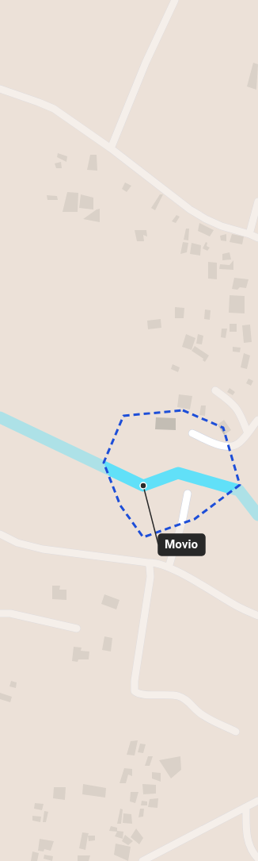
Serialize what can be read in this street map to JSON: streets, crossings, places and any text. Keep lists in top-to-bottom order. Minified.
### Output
{"places":["Movio"]}
